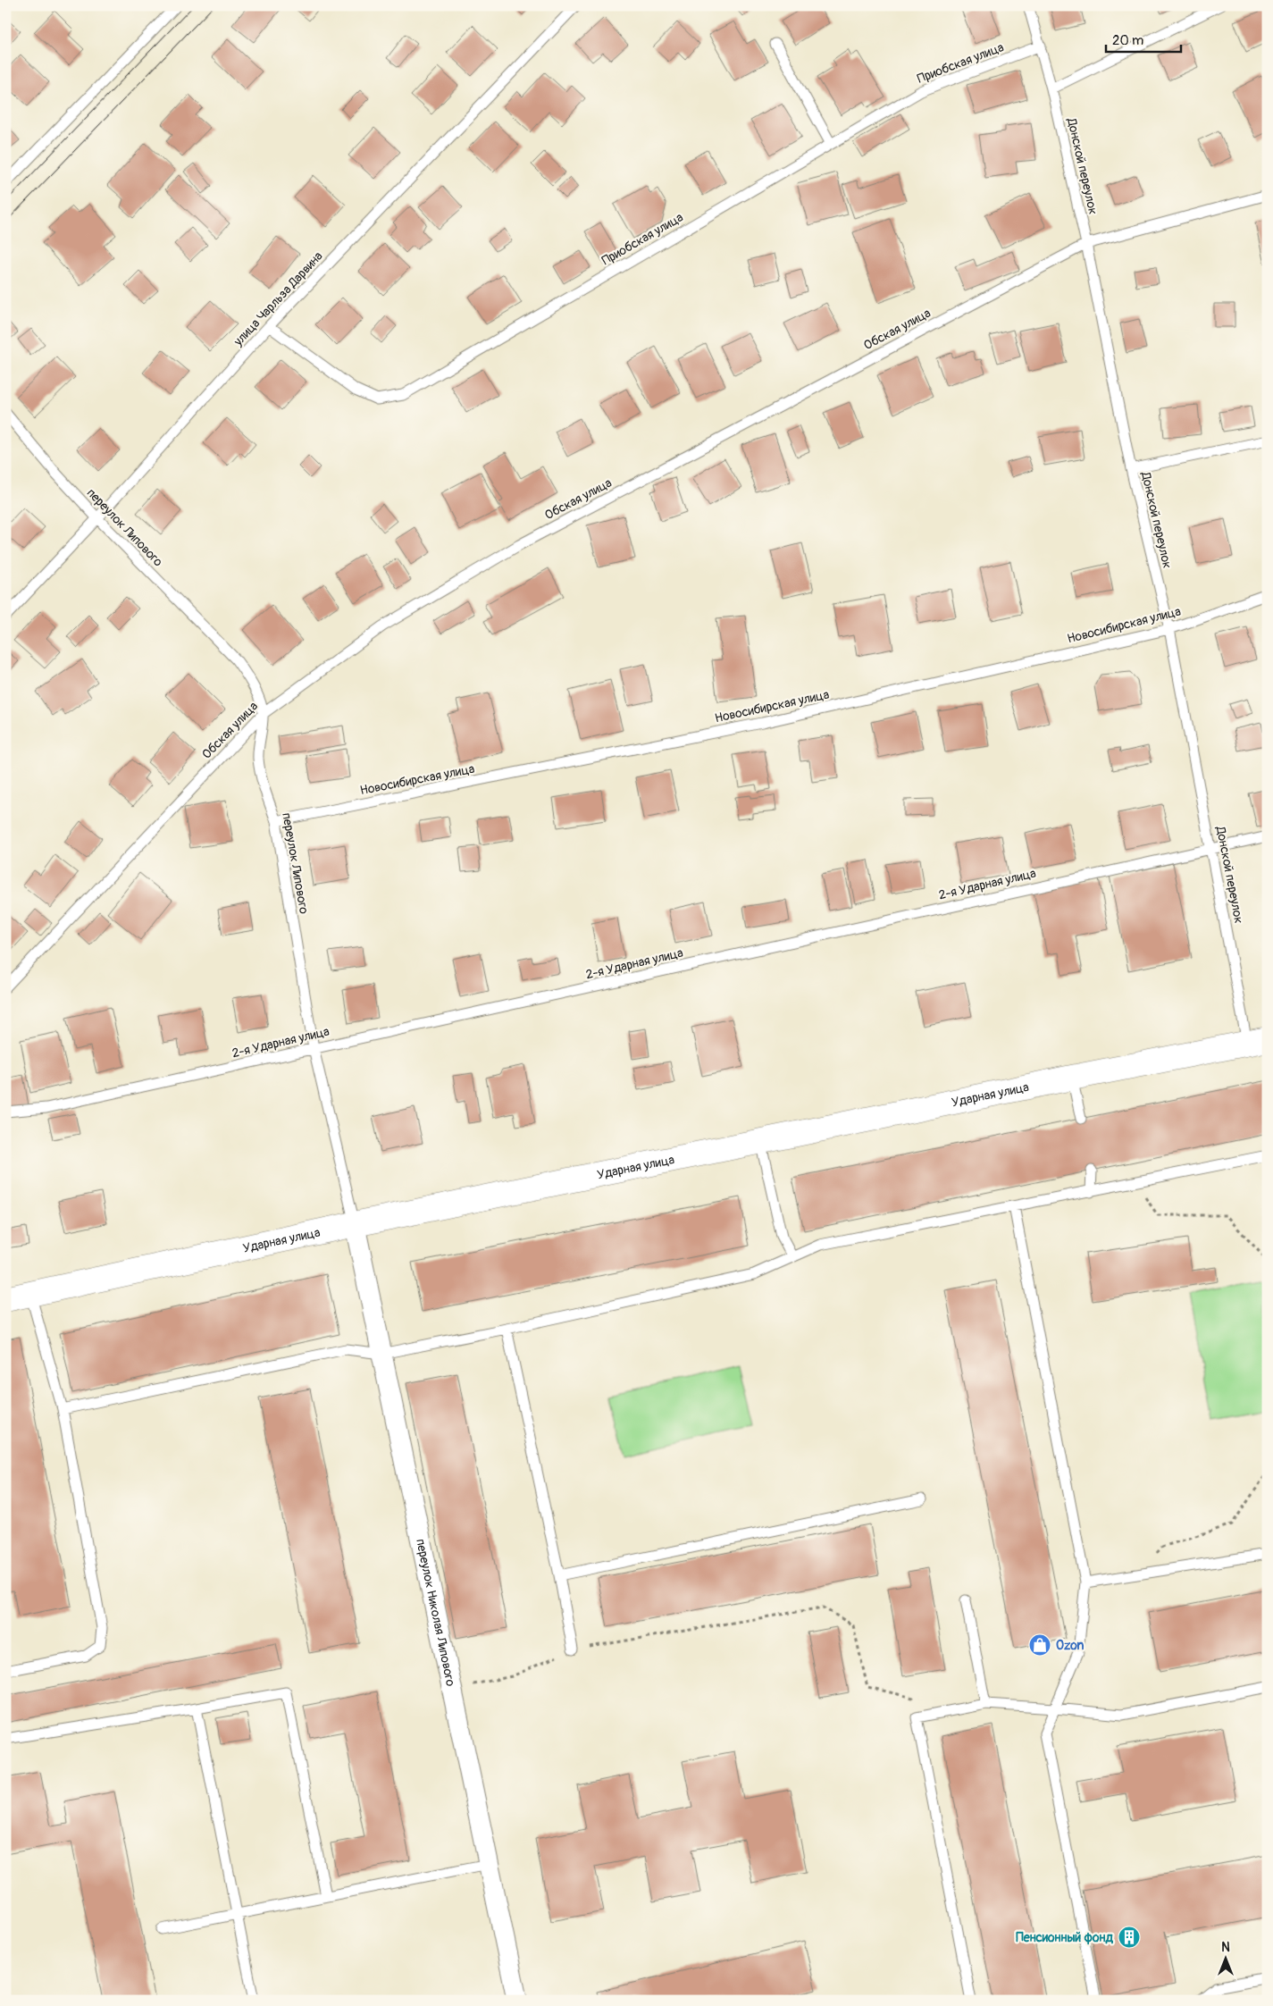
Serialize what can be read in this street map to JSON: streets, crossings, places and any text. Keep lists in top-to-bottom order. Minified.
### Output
{"streets":{"street":["Ударная улица","переулок Николая Липового"],"lane":["Приобская улица","Донской переулок","улица Чарльза Дарвина","Обская улица","переулок Липового","Новосибирская улица","2-я Ударная улица"]},"crossings":[["Приобская улица","Донской переулок"],["Приобская улица","улица Чарльза Дарвина"],["Донской переулок","Обская улица"],["Донской переулок","Новосибирская улица"],["Донской переулок","2-я Ударная улица"],["Донской переулок","Ударная улица"],["улица Чарльза Дарвина","переулок Липового"],["Обская улица","переулок Липового"],["переулок Липового","Новосибирская улица"],["переулок Липового","2-я Ударная улица"],["переулок Липового","Ударная улица"],["переулок Липового","переулок Николая Липового"],["Ударная улица","переулок Николая Липового"]],"places":{"shop":["Ozon"],"building":["Пенсионный фонд"]},"scale_bar":"20 m","north":"top"}
